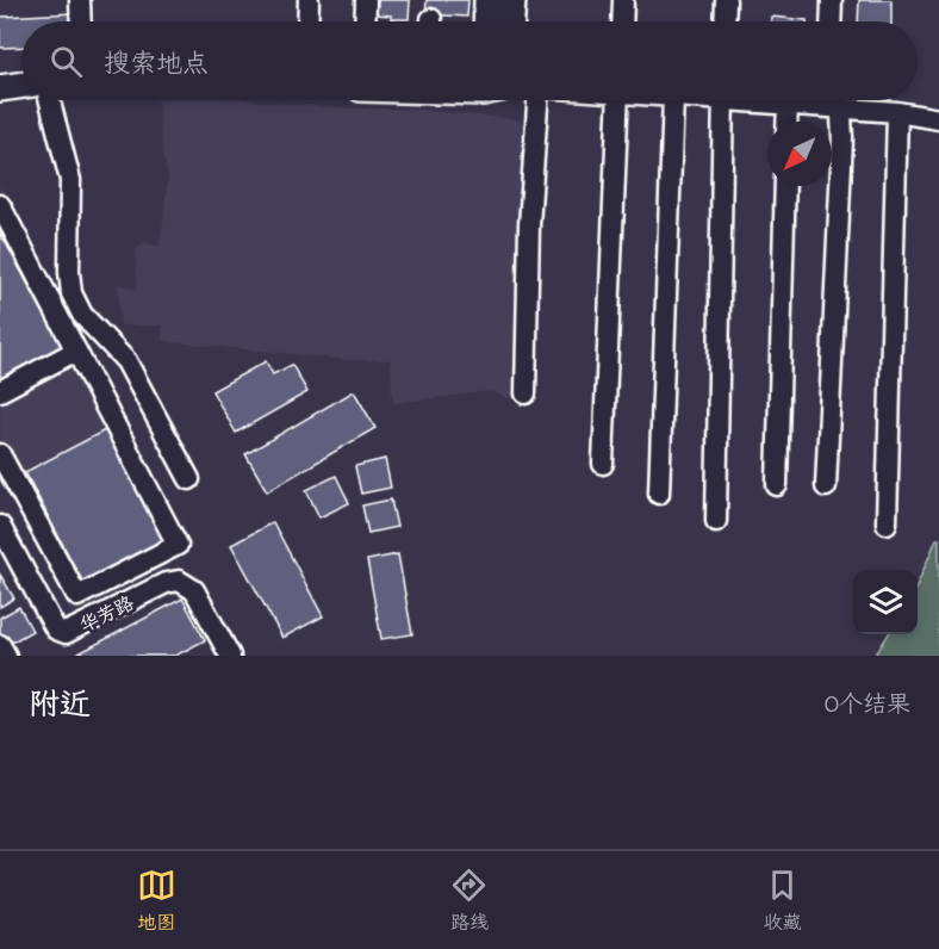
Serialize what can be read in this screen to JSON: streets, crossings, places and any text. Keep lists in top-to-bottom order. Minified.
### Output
{"streets":{"street":["华芳路"]},"north":"bottom left","page":{"search":"搜索地点","heading":["附近","0个结果"],"nav":["地图","路线","收藏"]}}
